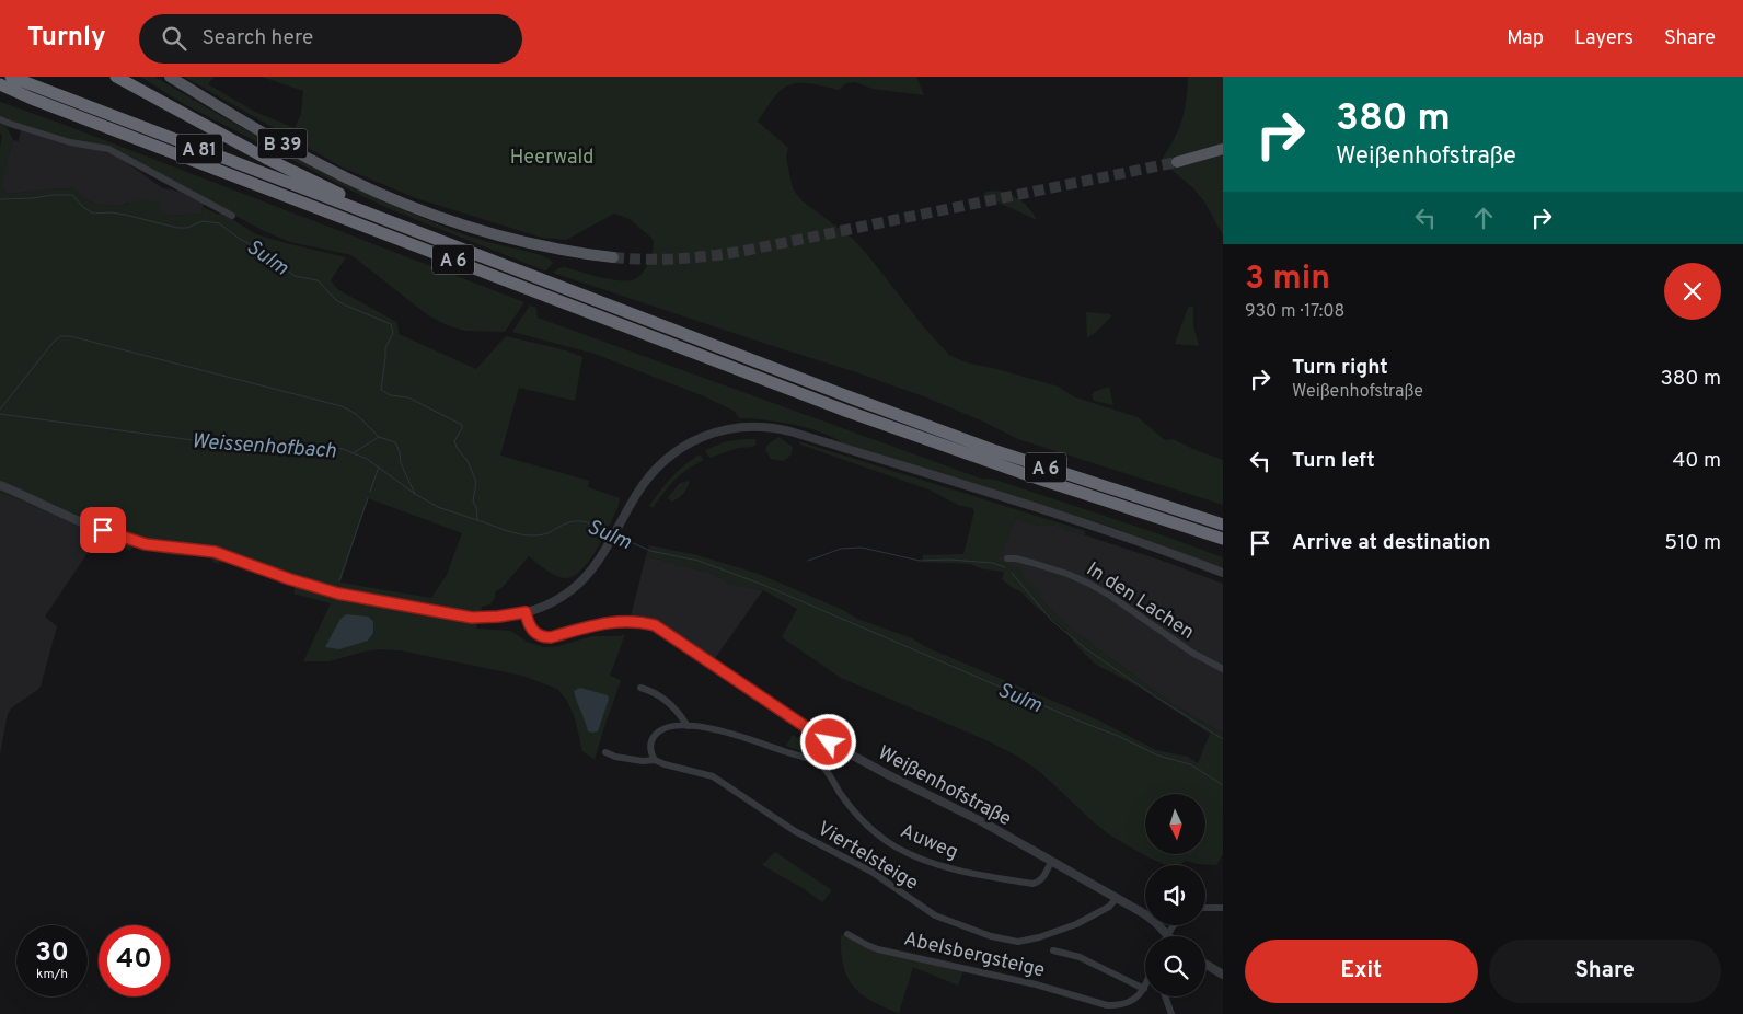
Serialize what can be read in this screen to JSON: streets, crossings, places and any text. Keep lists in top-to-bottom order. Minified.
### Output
{"streets":{"highway":["A 81","A 6"],"main road":["B 39"],"street":["In den Lachen","Weißenhofstraße","Auweg","Viertelsteige","Abelsbergsteige"]},"crossings":[["A 81","A 6"],["Weißenhofstraße","Auweg"],["Weißenhofstraße","Viertelsteige"]],"water":["Sulm","Weissenhofbach"],"parks":["Heerwald"],"north":"bottom","page":{"header":"Turnly","search":"Search here","nav":["Map","Layers","Share"],"turn":["380 m","Weißenhofstraße"],"heading":["3 min","930 m · 17:08"],"list":[{"name":"Turn right","note":"Weißenhofstraße","value":"380 m"},{"name":"Turn left","value":"40 m"},{"name":"Arrive at destination","value":"510 m"}],"speed":"30 km/h","limit":"40","buttons":["Exit","Share"]}}
